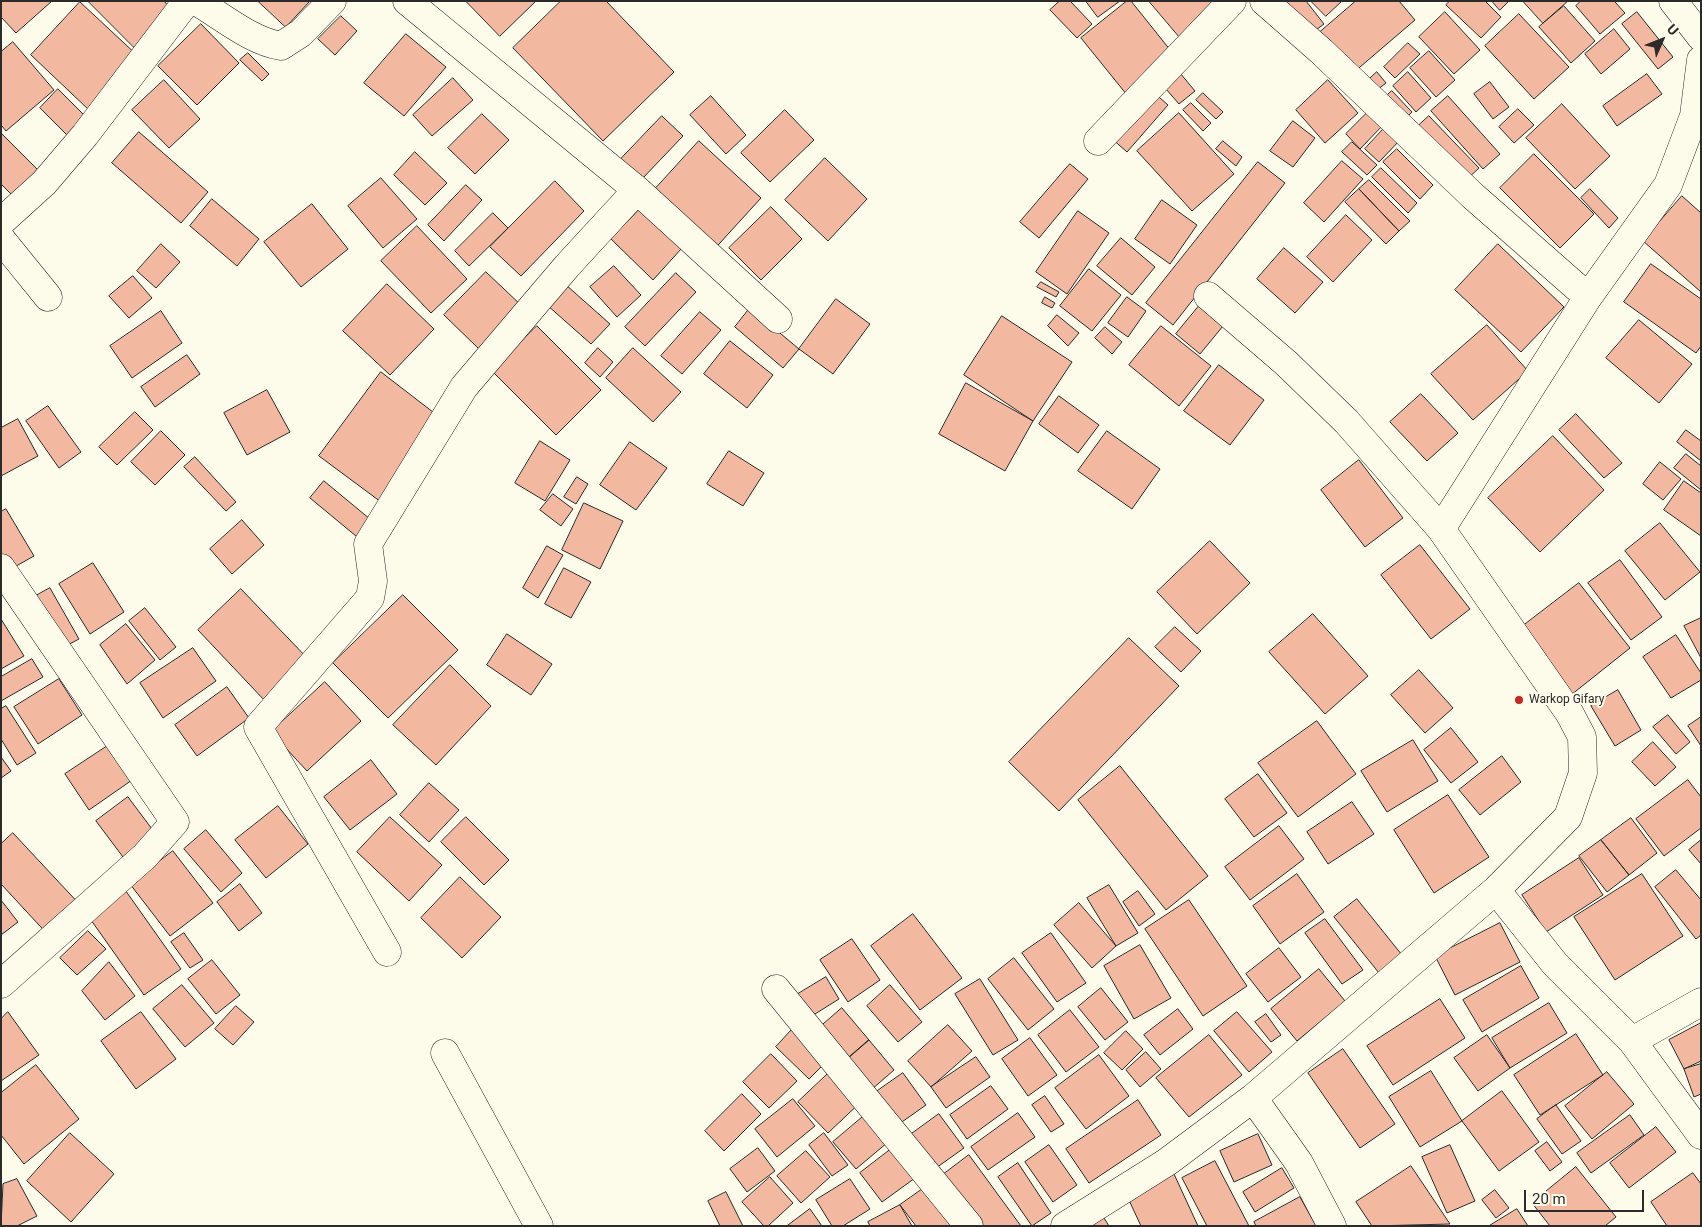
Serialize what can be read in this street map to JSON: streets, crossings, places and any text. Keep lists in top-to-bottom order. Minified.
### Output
{"places":["Warkop Gifary"],"scale_bar":"20 m","north":"top right"}
